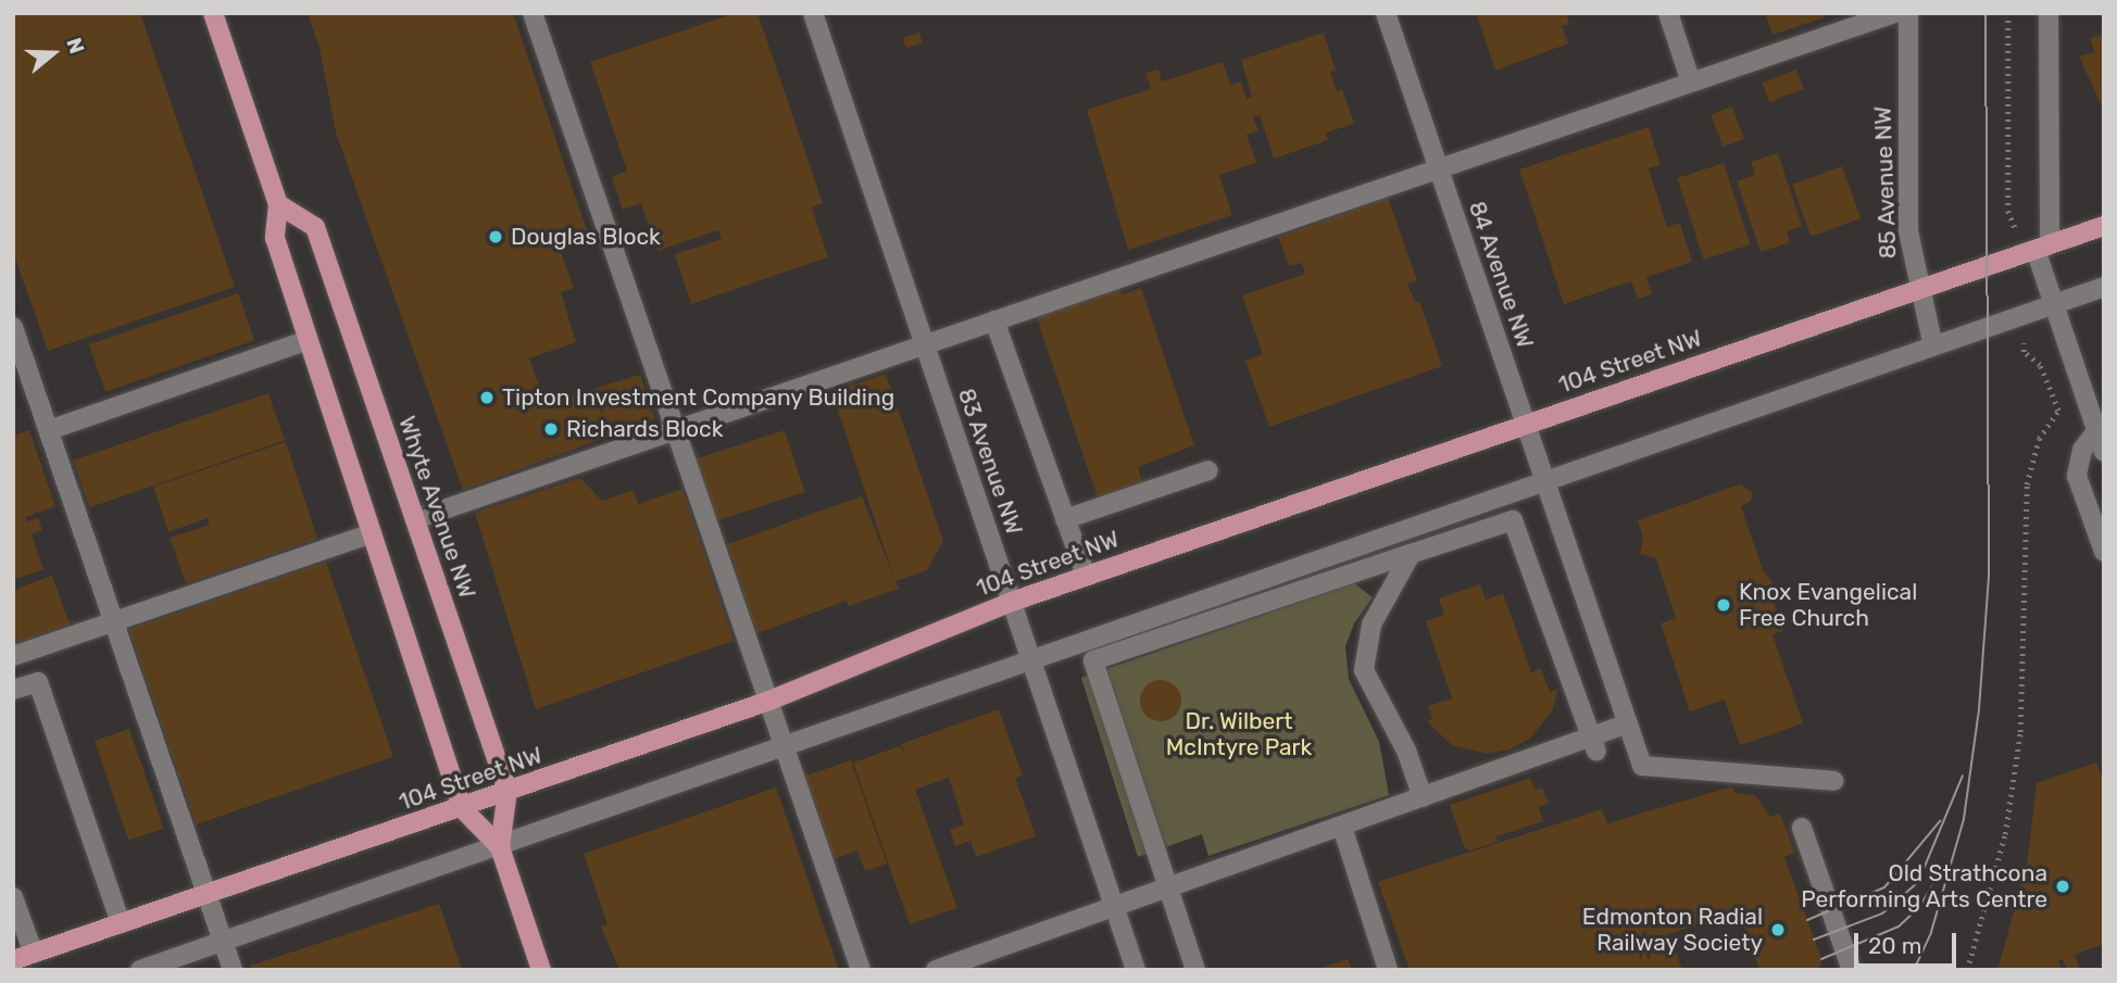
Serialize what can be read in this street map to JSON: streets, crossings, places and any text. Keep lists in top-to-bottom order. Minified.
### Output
{"streets":{"main road":["104 Street NW","Whyte Avenue NW"],"street":["85 Avenue NW","84 Avenue NW","83 Avenue NW"]},"crossings":[["85 Avenue NW","104 Street NW"],["84 Avenue NW","104 Street NW"],["104 Street NW","83 Avenue NW"],["104 Street NW","Whyte Avenue NW"]],"parks":["Dr. Wilbert McIntyre Park"],"places":["Douglas Block","Tipton Investment Company Building","Richards Block","Knox Evangelical Free Church","Old Strathcona Performing Arts Centre","Edmonton Radial Railway Society"],"scale_bar":"20 m","north":"right"}
